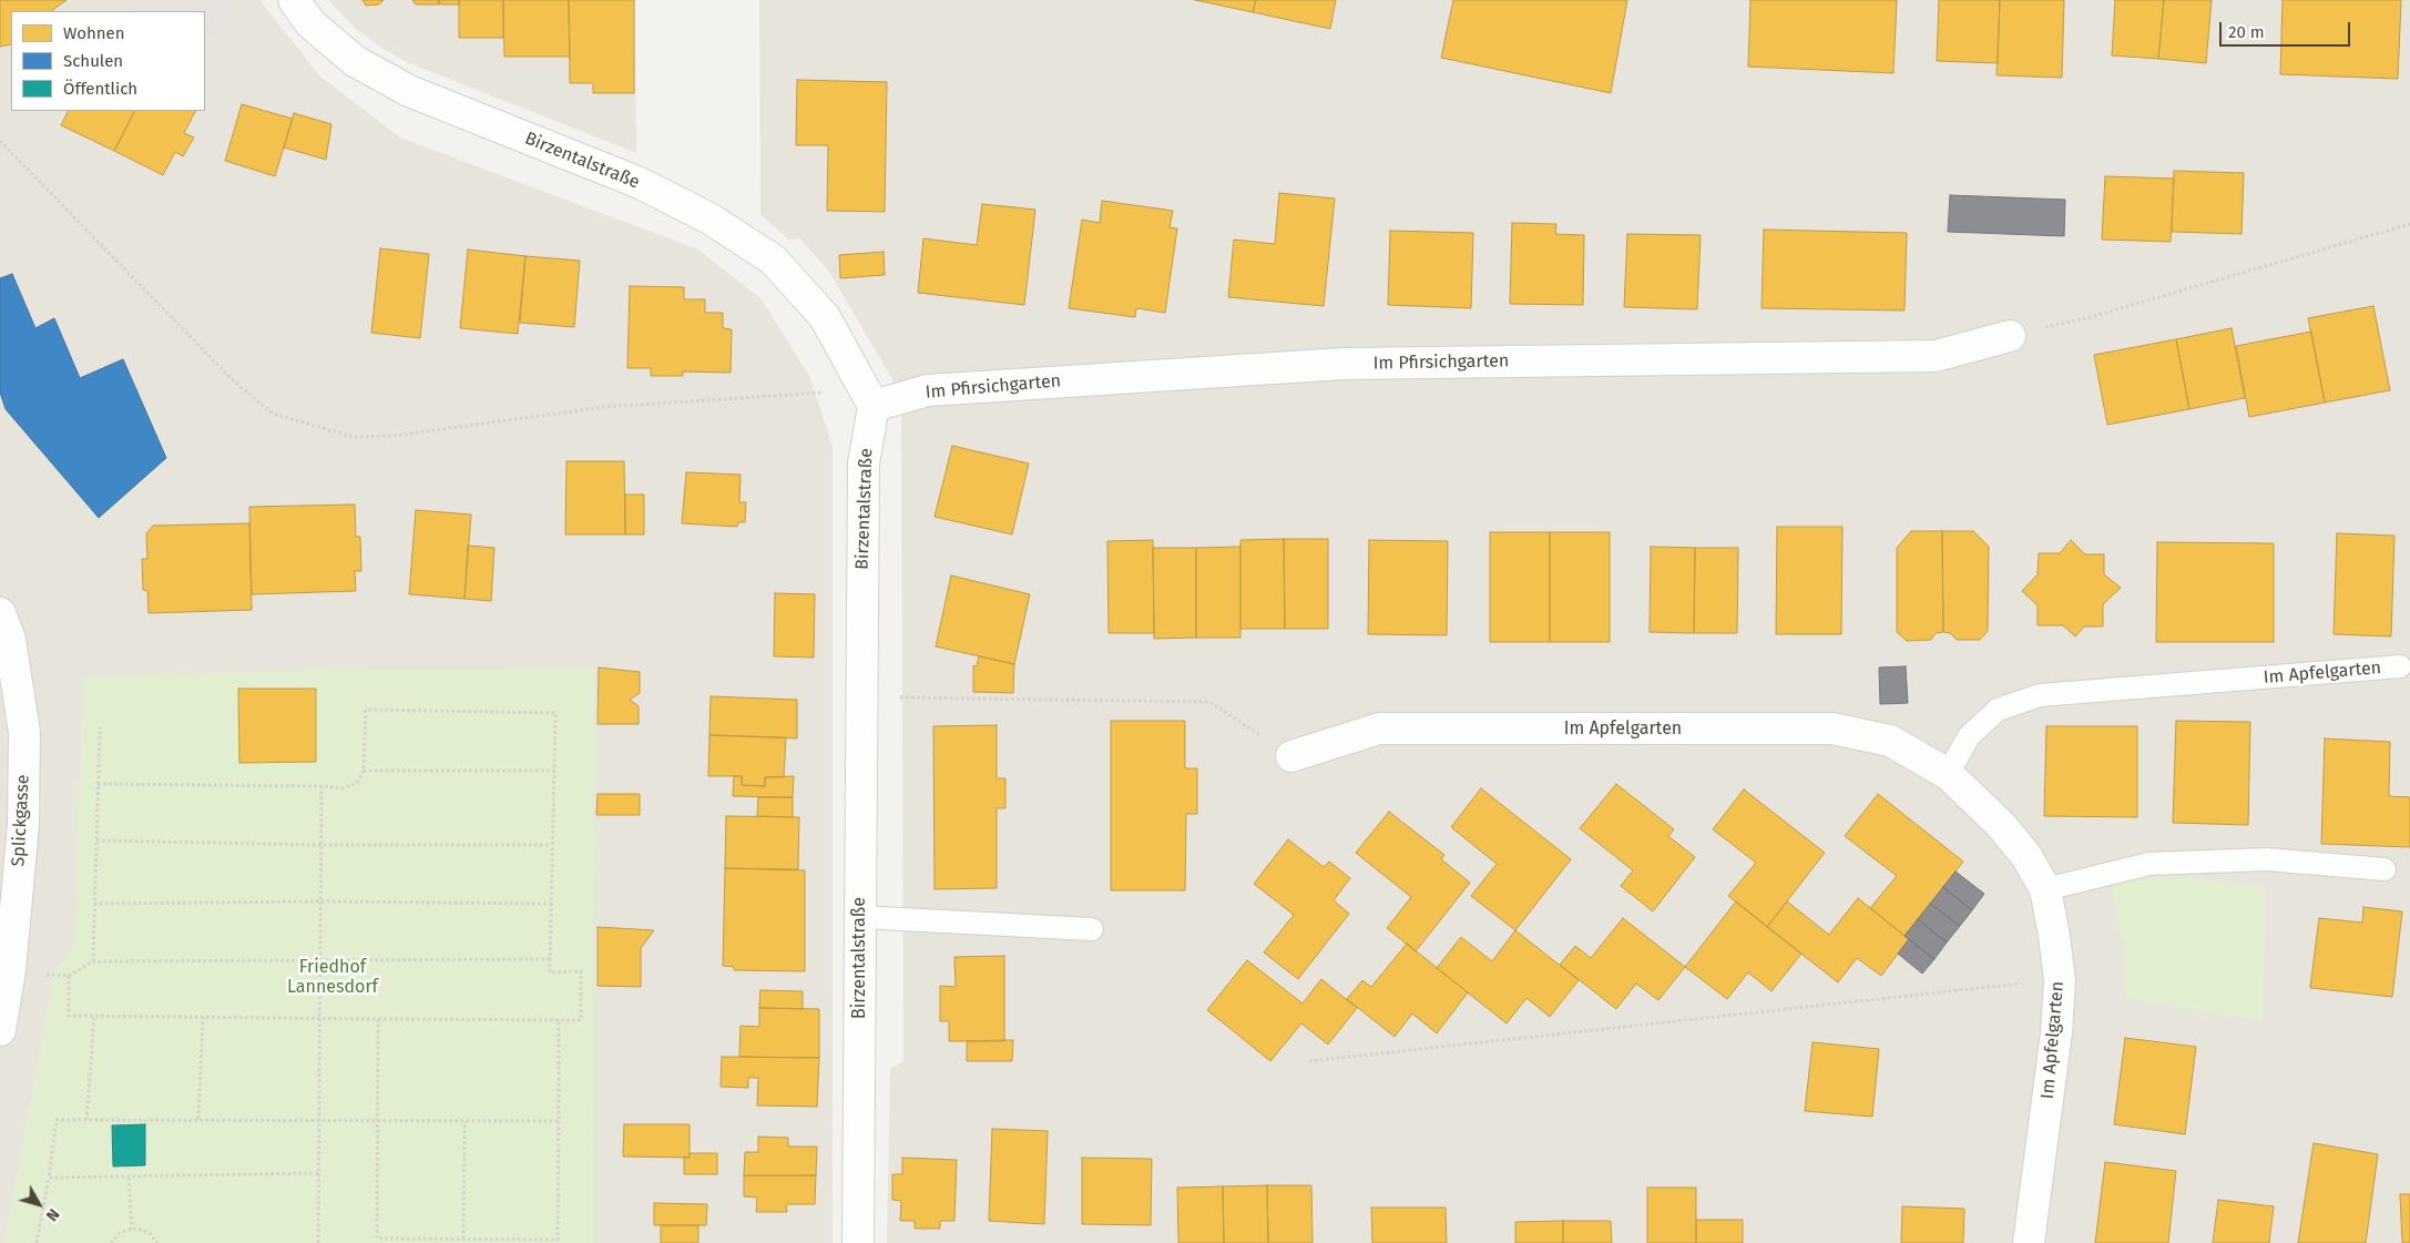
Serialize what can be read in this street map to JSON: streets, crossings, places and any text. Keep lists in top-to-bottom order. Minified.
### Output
{"streets":{"street":["Birzentalstraße","Im Pfirsichgarten","Im Apfelgarten","Splickgasse"]},"crossings":[["Birzentalstraße","Im Pfirsichgarten"]],"parks":["Friedhof Lannesdorf"],"legend":["Wohnen","Schulen","Öffentlich"],"scale_bar":"20 m","north":"bottom right"}
